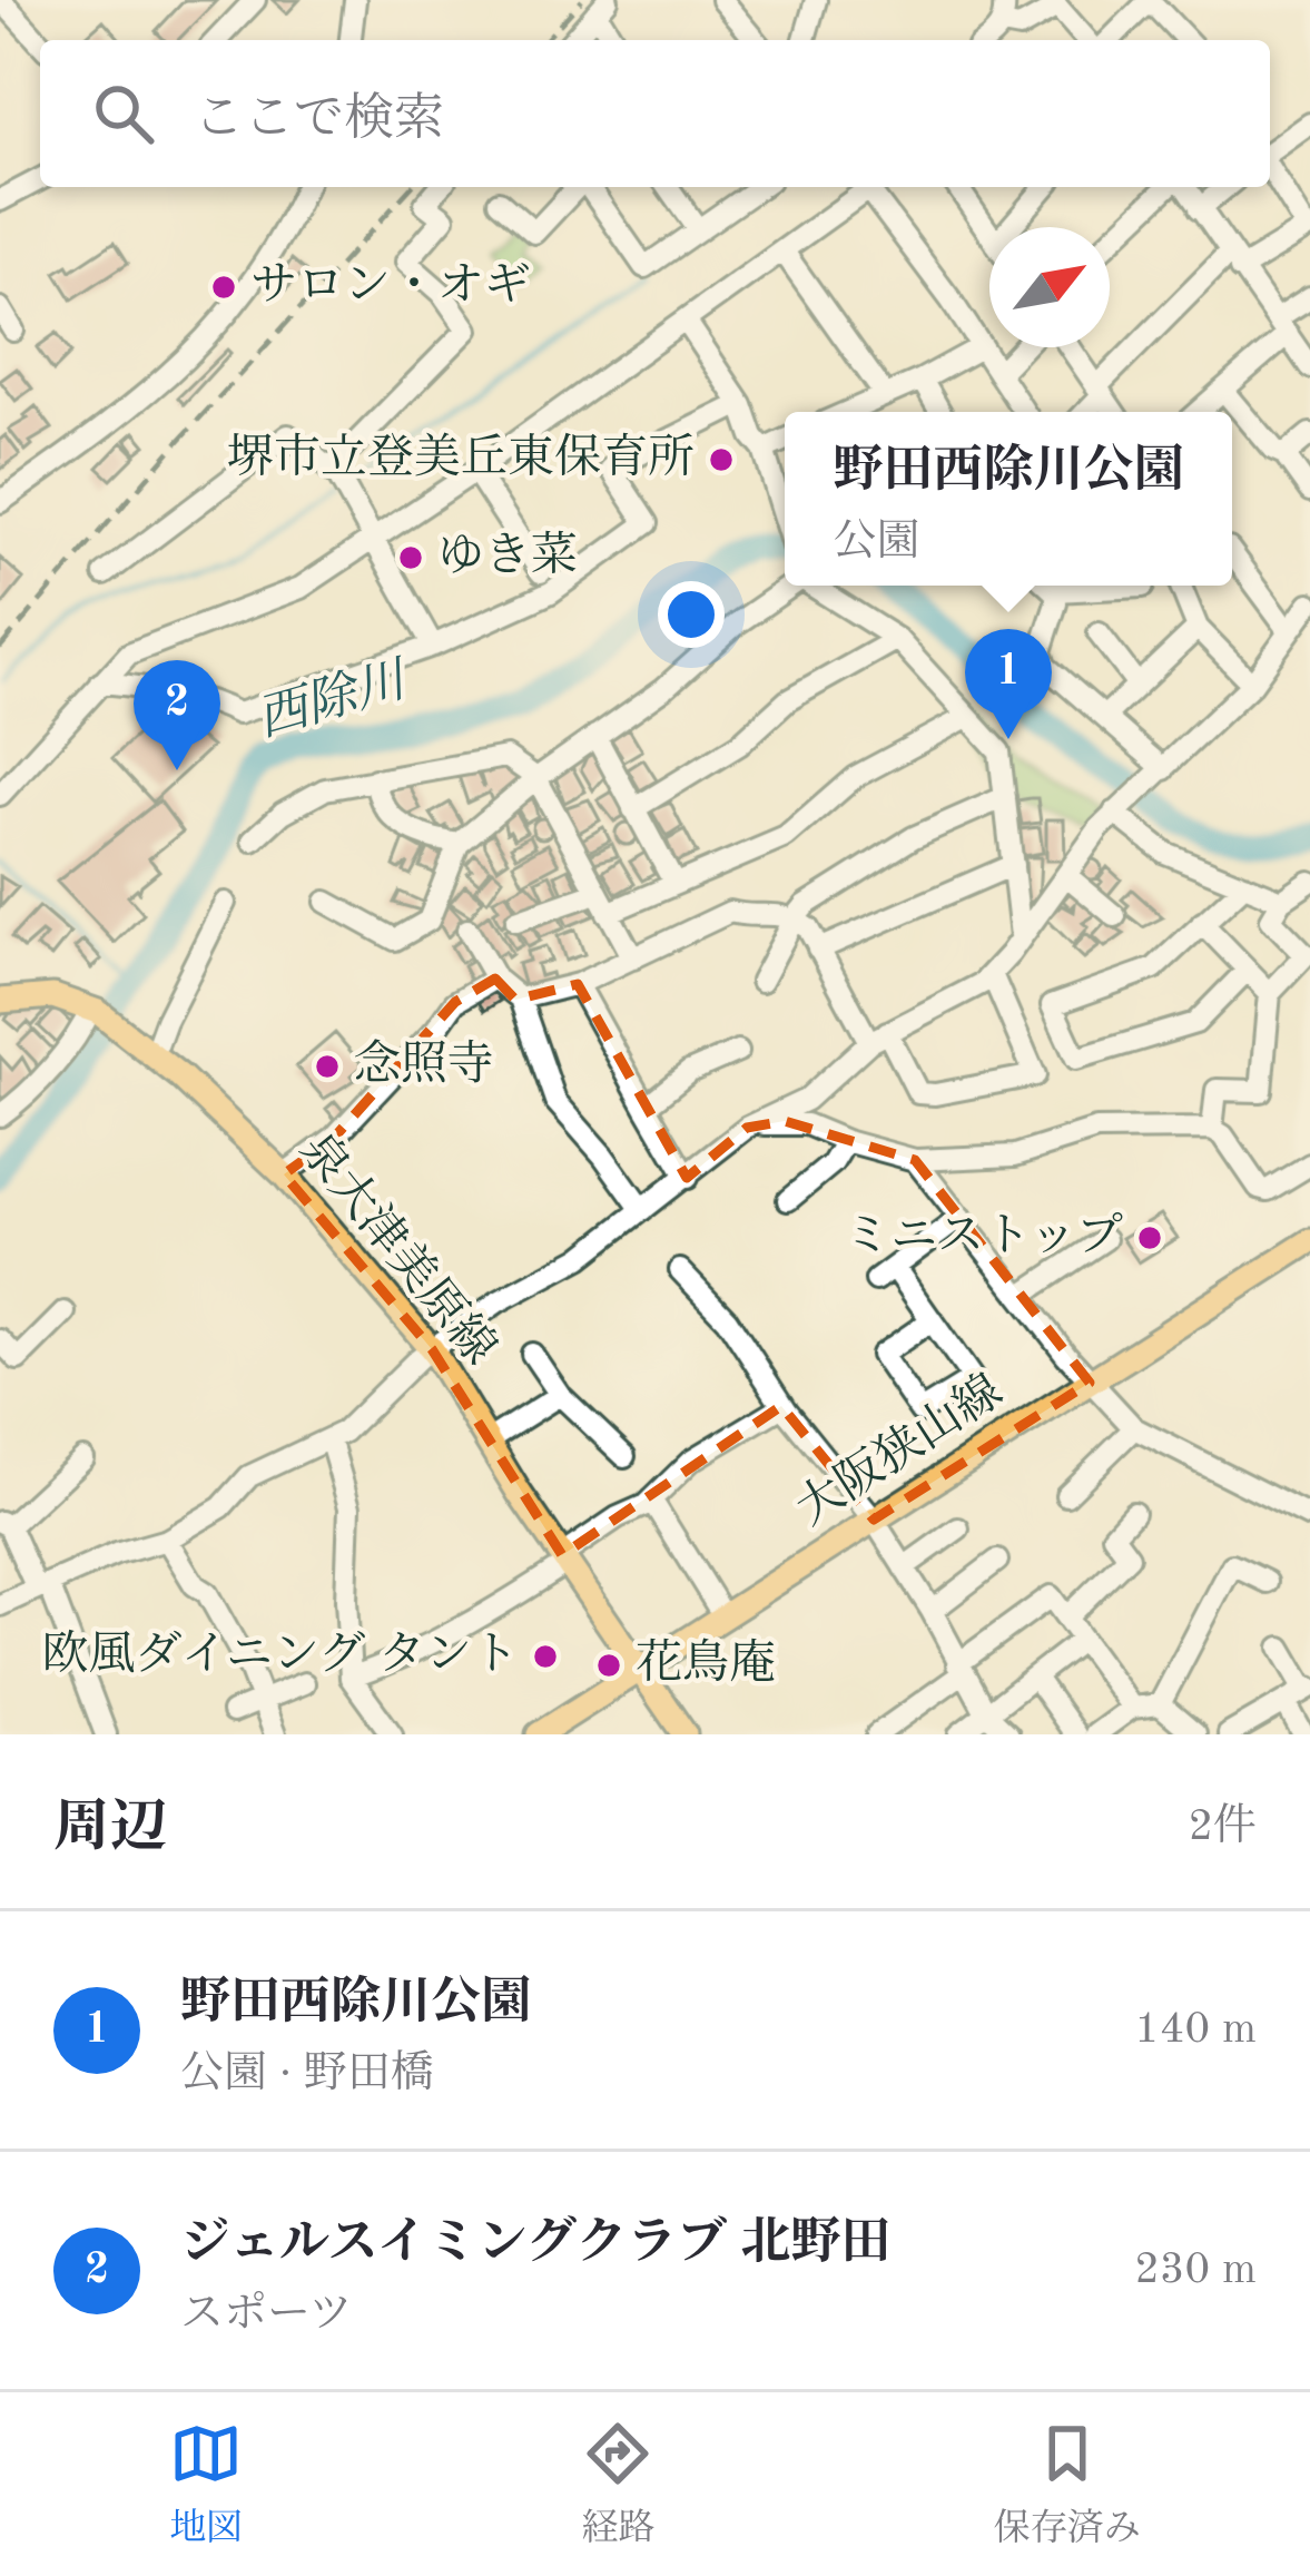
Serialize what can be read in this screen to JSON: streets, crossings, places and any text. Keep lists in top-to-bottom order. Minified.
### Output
{"streets":{"main road":["泉大津美原線","大阪狭山線"]},"crossings":[["泉大津美原線","大阪狭山線"]],"water":["西除川"],"places":["サロン・オギ","堺市立登美丘東保育所","ゆき菜","念照寺","ミニストップ","欧風ダイニング タント","花鳥庵"],"north":"top right","page":{"search":"ここで検索","popup":["野田西除川公園","公園"],"pins":["1","2"],"heading":["周辺","2件"],"list":[{"mark":"1","name":"野田西除川公園","note":"公園 · 野田橋","value":"140 m"},{"mark":"2","name":"ジェルスイミングクラブ 北野田","note":"スポーツ","value":"230 m"}],"nav":["地図","経路","保存済み"]}}
